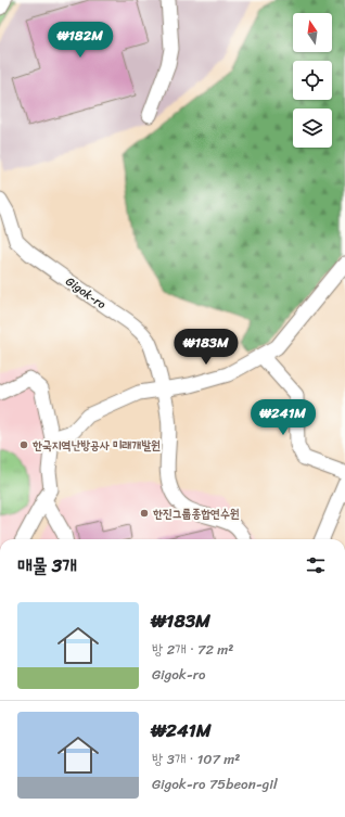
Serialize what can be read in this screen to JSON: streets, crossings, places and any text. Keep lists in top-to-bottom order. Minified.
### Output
{"streets":{"street":["Gigok-ro"]},"places":["한국지역난방공사 미래개발원","한진그룹종합연수원"],"north":"top","page":{"price":["₩182M","₩183M","₩241M"],"heading":"매물 3개","list":[{"name":"₩183M","note":"방 2개 · 72 m² · Gigok-ro"},{"name":"₩241M","note":"방 3개 · 107 m² · Gigok-ro 75beon-gil"}]}}
